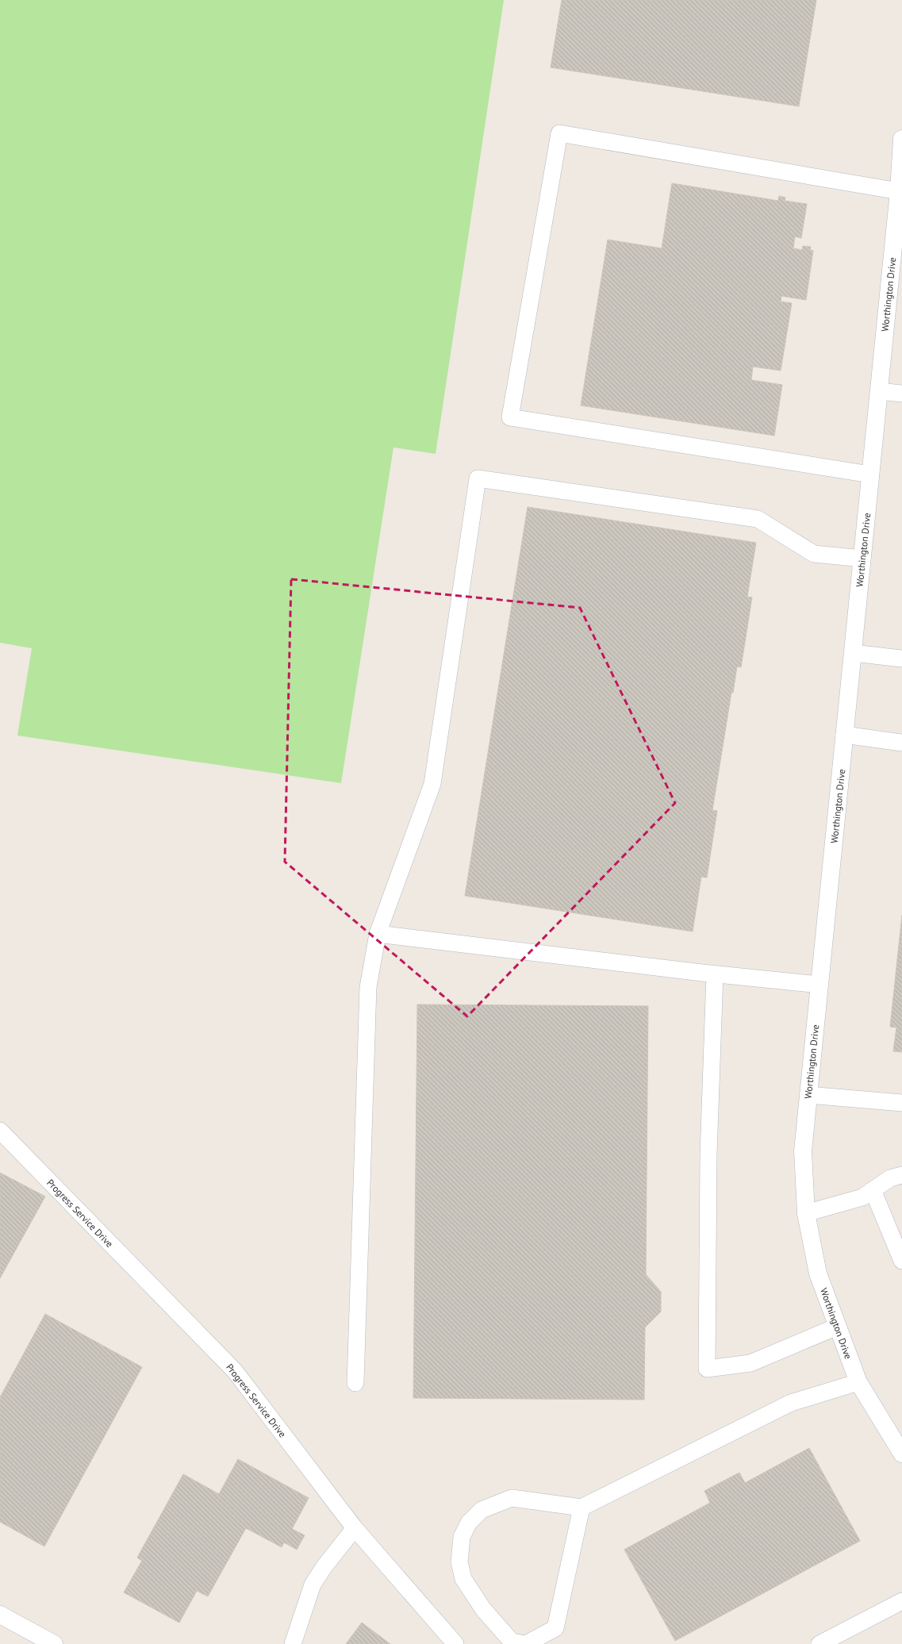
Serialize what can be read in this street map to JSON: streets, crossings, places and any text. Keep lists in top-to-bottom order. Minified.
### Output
{"streets":{"street":["Worthington Drive"],"lane":["Progress Service Drive"]}}
